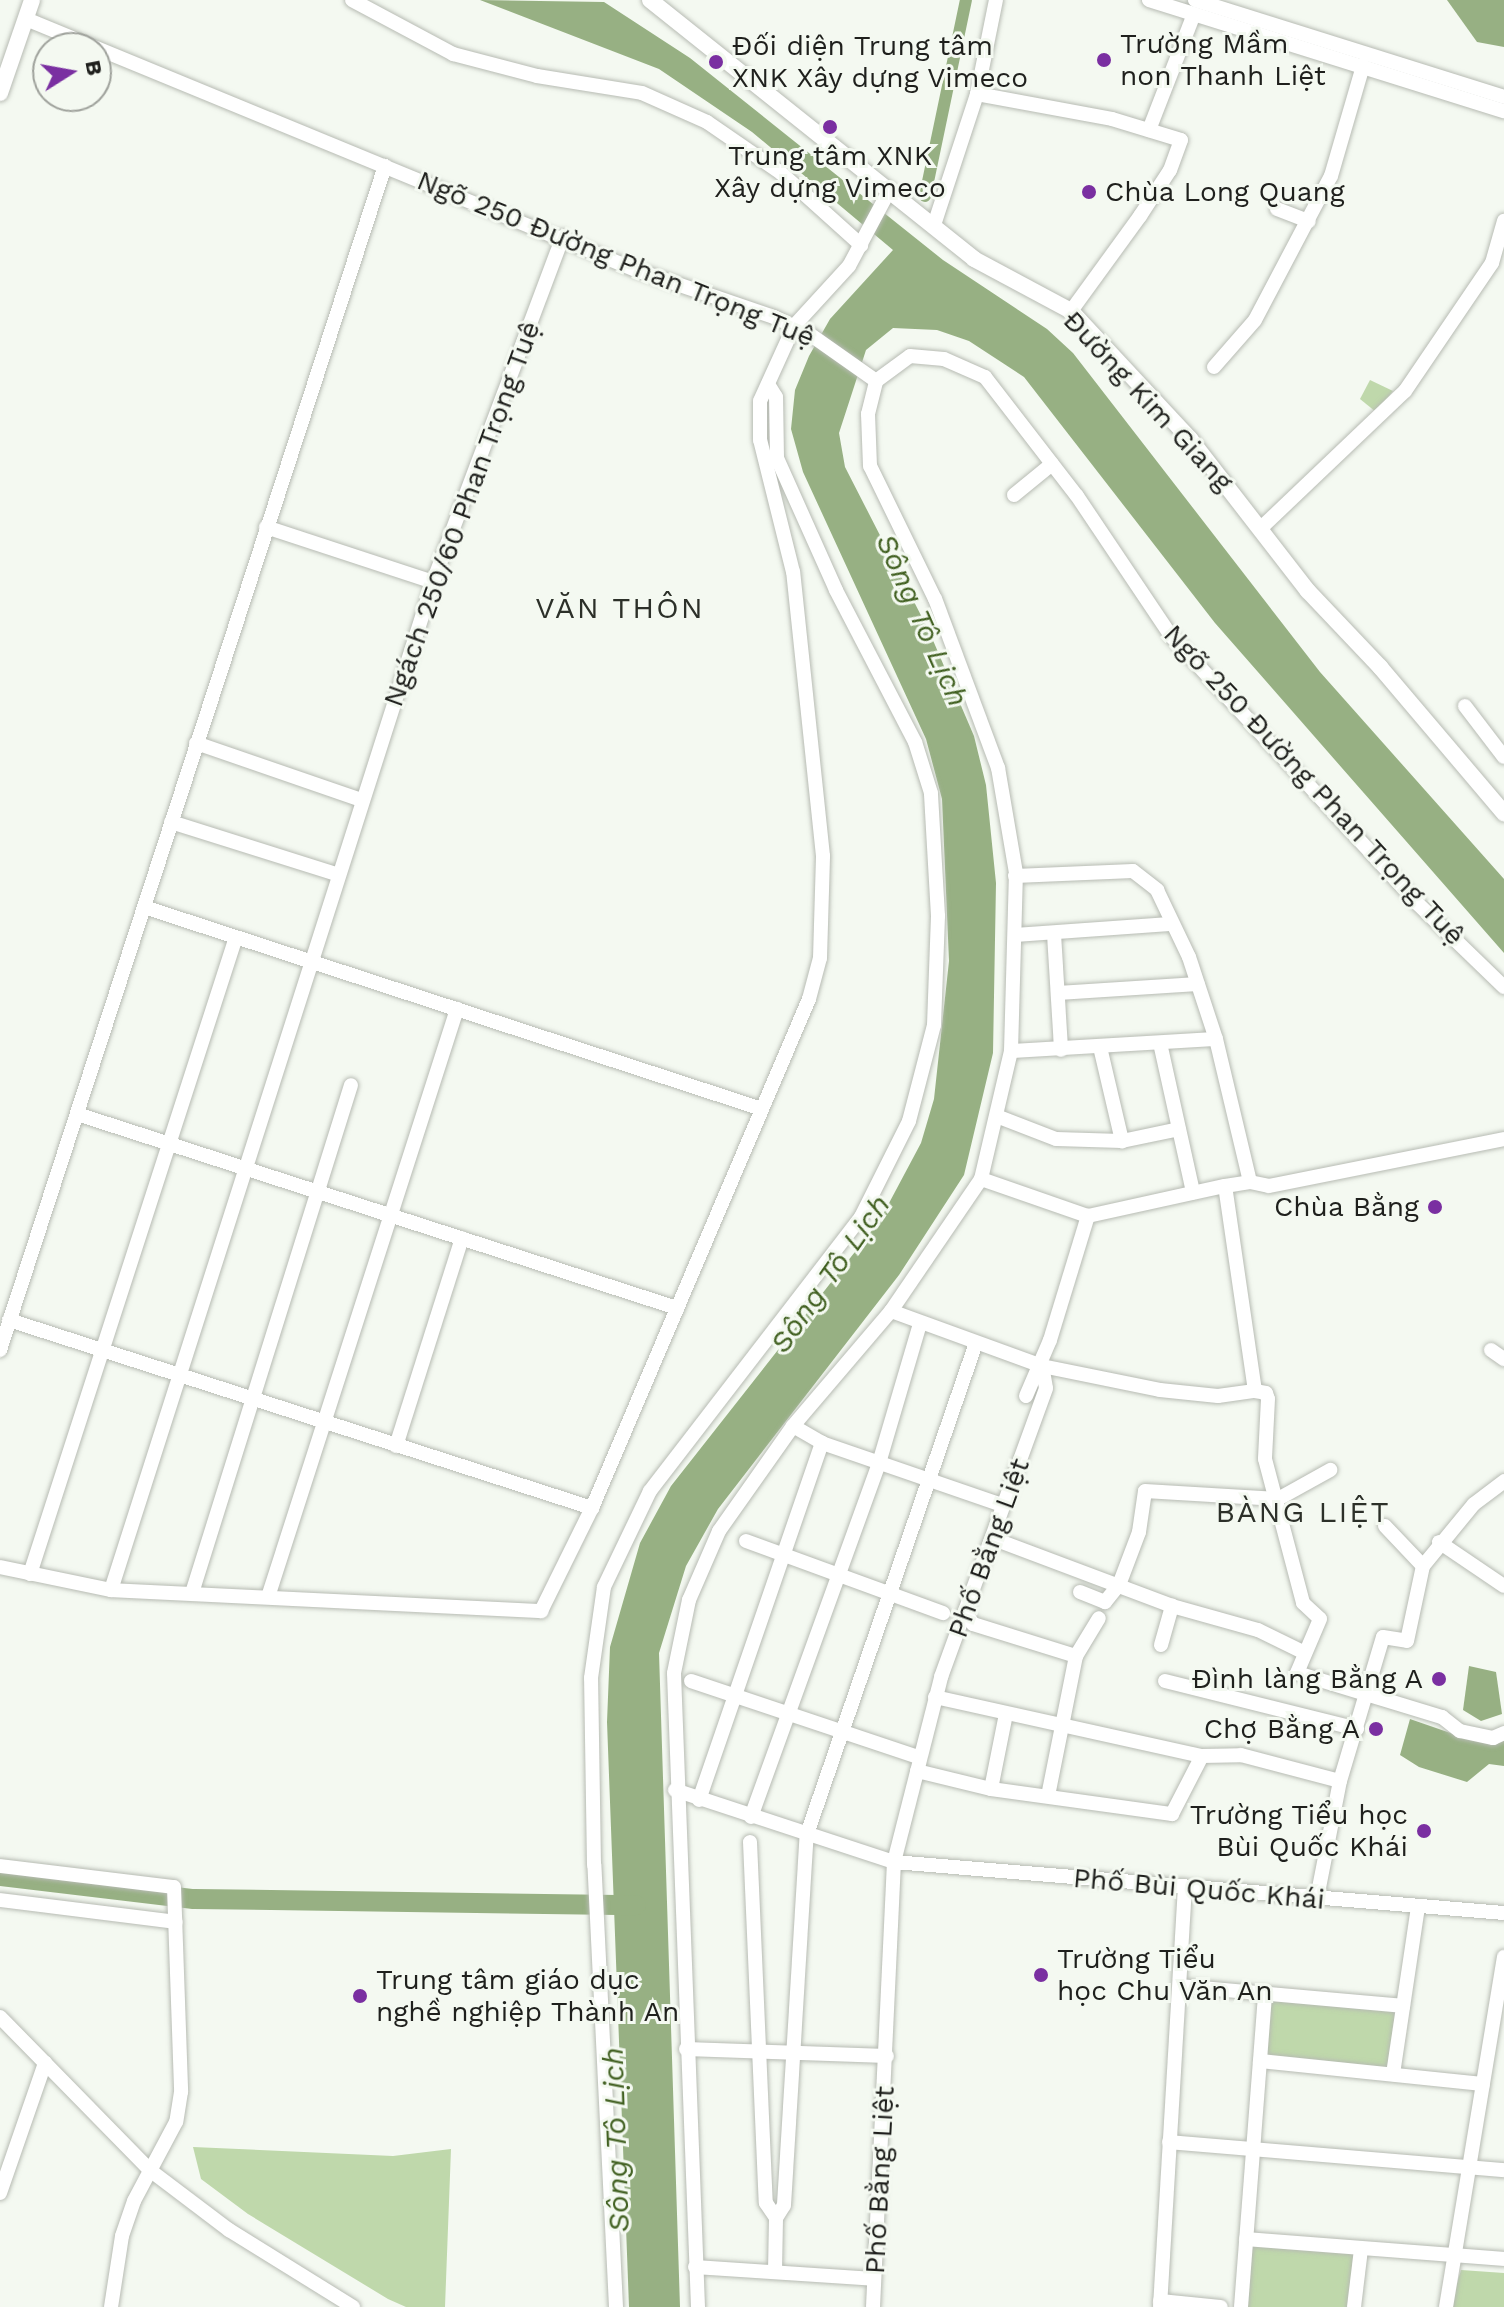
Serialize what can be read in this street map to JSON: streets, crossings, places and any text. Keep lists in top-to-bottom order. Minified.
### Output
{"streets":{"main road":["Đường Kim Giang"],"street":["Ngõ 250 Đường Phan Trọng Tuệ","Ngách 250/60 Phan Trọng Tuệ","Phố Bằng Liệt","Phố Bùi Quốc Khái"]},"crossings":[["Ngõ 250 Đường Phan Trọng Tuệ","Ngách 250/60 Phan Trọng Tuệ"],["Phố Bằng Liệt","Phố Bùi Quốc Khái"]],"districts":["VĂN THÔN","BÀNG LIỆT"],"water":["Sông Tô Lịch"],"places":["Trường Mầm non Thanh Liệt","Đối diện Trung tâm XNK Xây dựng Vimeco","Trung tâm XNK Xây dựng Vimeco","Chùa Long Quang","Chùa Bằng","Đình làng Bằng A","Chợ Bằng A","Trường Tiểu học Bùi Quốc Khái","Trường Tiểu học Chu Văn An","Trung tâm giáo dục nghề nghiệp Thành An"],"north":"right"}
